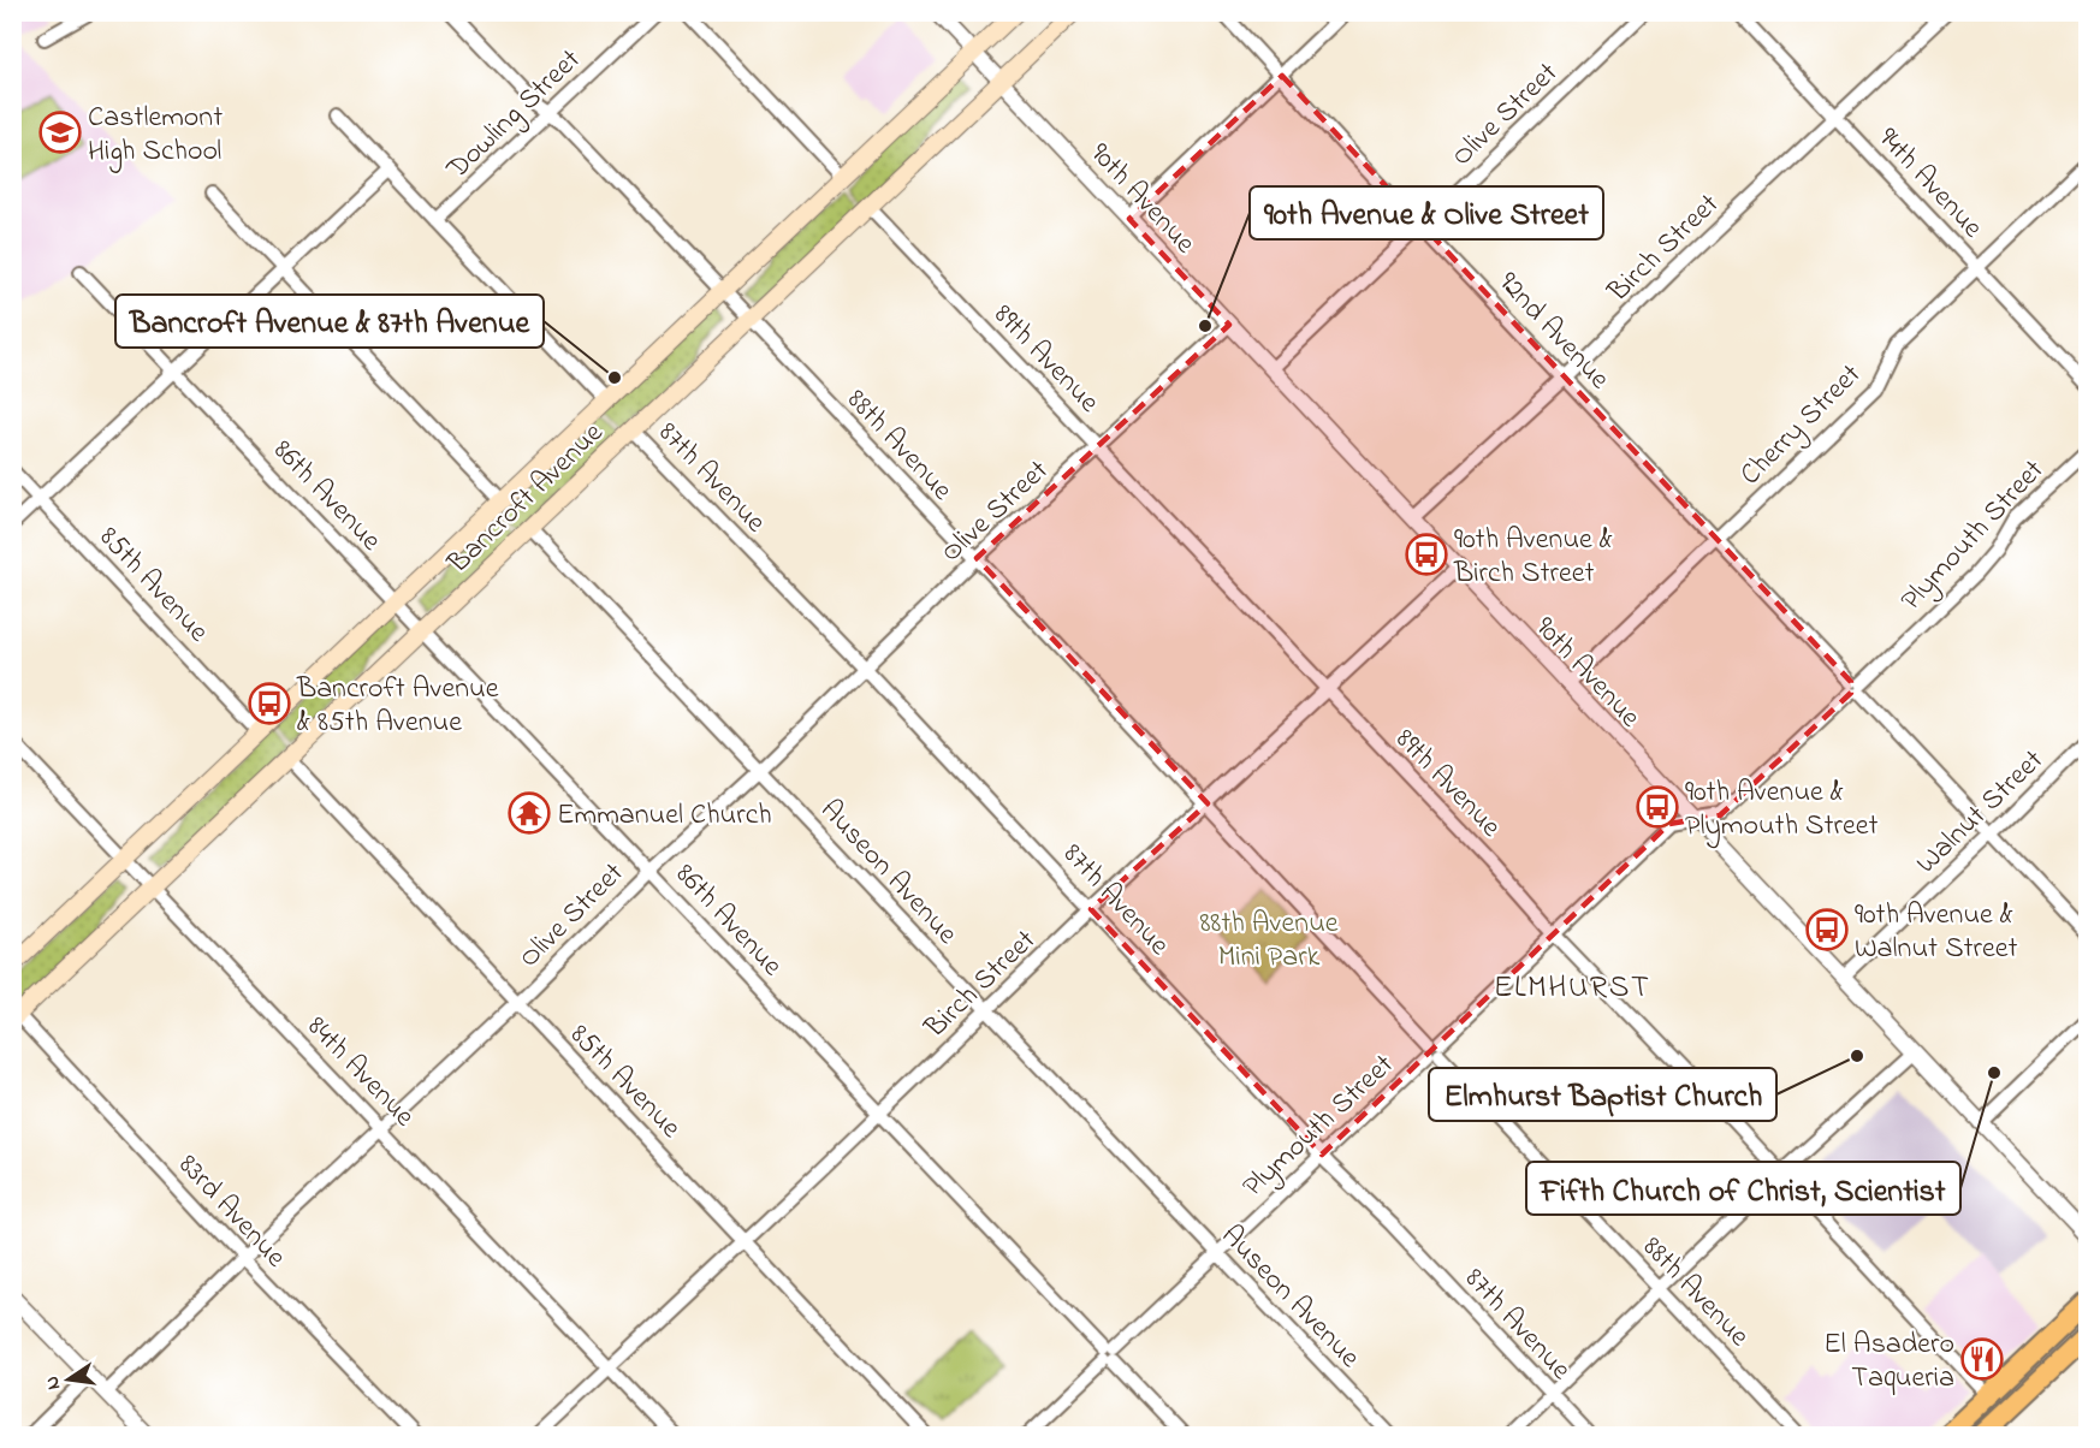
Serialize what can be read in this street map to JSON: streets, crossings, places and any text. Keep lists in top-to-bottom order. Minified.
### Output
{"streets":{"main road":["Bancroft Avenue"],"street":["Dowling Street","Olive Street","94th Avenue","90th Avenue","Birch Street","92nd Avenue","89th Avenue","Cherry Street","88th Avenue","87th Avenue","86th Avenue","Plymouth Street","85th Avenue","Walnut Street","Auseon Avenue","84th Avenue","83rd Avenue"]},"crossings":[["Dowling Street","88th Avenue"],["Olive Street","90th Avenue"],["Olive Street","92nd Avenue"],["Olive Street","89th Avenue"],["Olive Street","88th Avenue"],["Olive Street","87th Avenue"],["Olive Street","86th Avenue"],["Olive Street","85th Avenue"],["Olive Street","Auseon Avenue"],["Olive Street","84th Avenue"],["Olive Street","83rd Avenue"],["94th Avenue","Birch Street"],["94th Avenue","Cherry Street"],["90th Avenue","Birch Street"],["90th Avenue","Cherry Street"],["90th Avenue","Bancroft Avenue"],["90th Avenue","Plymouth Street"],["90th Avenue","Walnut Street"],["Birch Street","92nd Avenue"],["Birch Street","89th Avenue"],["Birch Street","88th Avenue"],["Birch Street","87th Avenue"],["Birch Street","86th Avenue"],["Birch Street","85th Avenue"],["Birch Street","Auseon Avenue"],["Birch Street","84th Avenue"],["92nd Avenue","Cherry Street"],["92nd Avenue","Plymouth Street"],["92nd Avenue","Walnut Street"],["89th Avenue","Bancroft Avenue"],["89th Avenue","Plymouth Street"],["88th Avenue","Bancroft Avenue"],["88th Avenue","Plymouth Street"],["87th Avenue","Bancroft Avenue"],["87th Avenue","Plymouth Street"],["86th Avenue","Bancroft Avenue"],["86th Avenue","Plymouth Street"],["Bancroft Avenue","85th Avenue"],["Bancroft Avenue","Auseon Avenue"],["Bancroft Avenue","84th Avenue"],["Bancroft Avenue","83rd Avenue"],["Plymouth Street","Auseon Avenue"]],"districts":["ELMHURST"],"parks":["88th Avenue Mini Park"],"places":{"school or university":["Castlemont High School"],"other":["90th Avenue & Olive Street","Bancroft Avenue & 87th Avenue","Elmhurst Baptist Church","Fifth Church of Christ, Scientist"],"bus stop":["90th Avenue & Birch Street","Bancroft Avenue & 85th Avenue","90th Avenue & Plymouth Street","90th Avenue & Walnut Street"],"temple":["Emmanuel Church"],"restaurant":["El Asadero Taqueria"]},"north":"left"}
